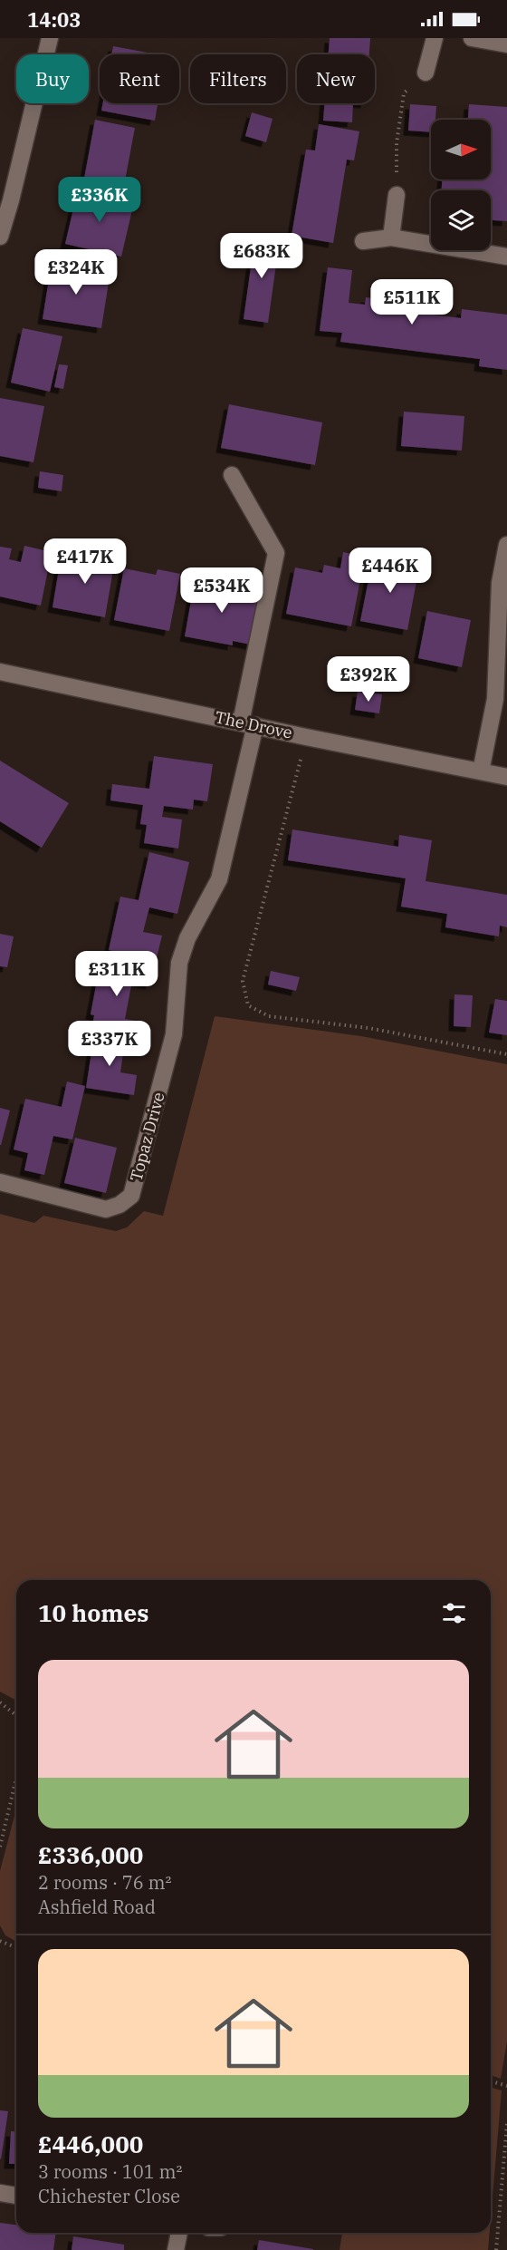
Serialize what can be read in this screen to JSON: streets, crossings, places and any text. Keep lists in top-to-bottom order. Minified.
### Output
{"streets":{"street":["The Drove","Topaz Drive"]},"crossings":[["The Drove","Topaz Drive"]],"north":"right","page":{"status":"14:03","chip":["Buy","Rent","Filters","New"],"price":["£336K","£683K","£324K","£511K","£417K","£446K","£534K","£392K","£311K","£337K"],"heading":"10 homes","list":[{"name":"£336,000","note":"2 rooms · 76 m² · Ashfield Road"},{"name":"£446,000","note":"3 rooms · 101 m² · Chichester Close"}]}}
